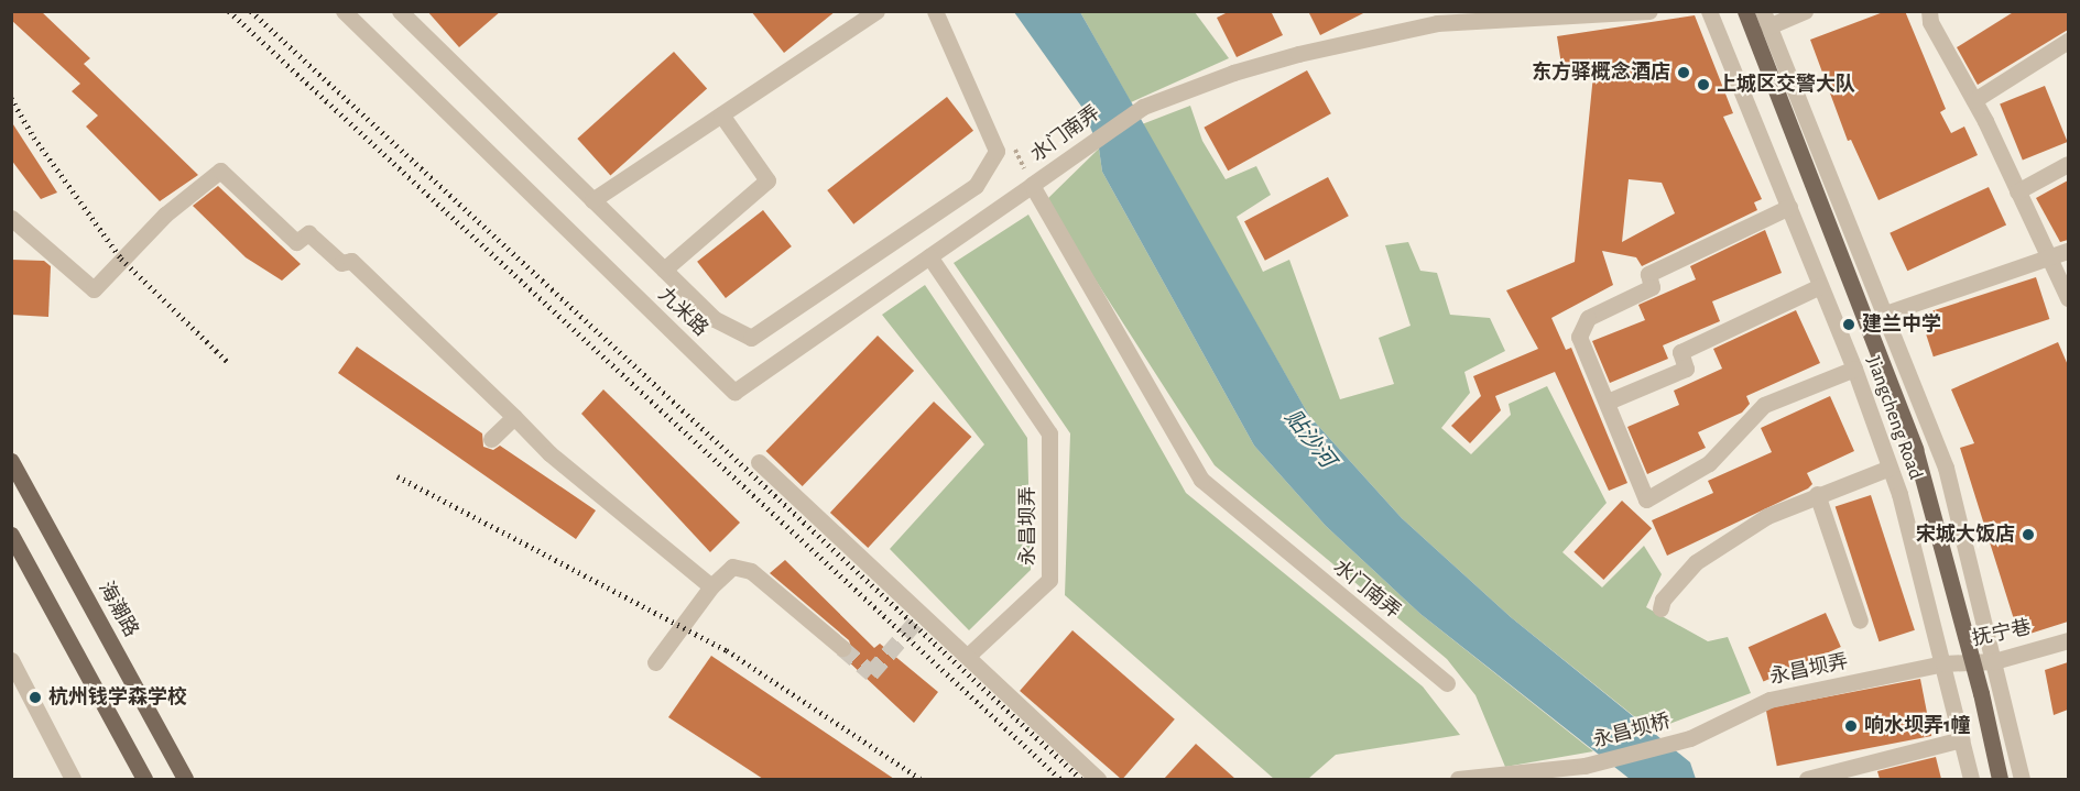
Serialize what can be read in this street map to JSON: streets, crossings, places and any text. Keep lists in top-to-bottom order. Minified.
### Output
{"streets":{"main road":["Jiangcheng Road","海潮路"],"street":["水门南弄","九米路","永昌坝弄","抚宁巷","永昌坝桥"]},"crossings":[["水门南弄","九米路"],["九米路","永昌坝弄"],["Jiangcheng Road","永昌坝弄"],["Jiangcheng Road","抚宁巷"],["永昌坝弄","抚宁巷"],["永昌坝弄","永昌坝桥"]],"water":["贴沙河"],"places":["东方驿概念酒店","上城区交警大队","建兰中学","宋城大饭店","杭州钱学森学校","响水坝弄1幢"]}
